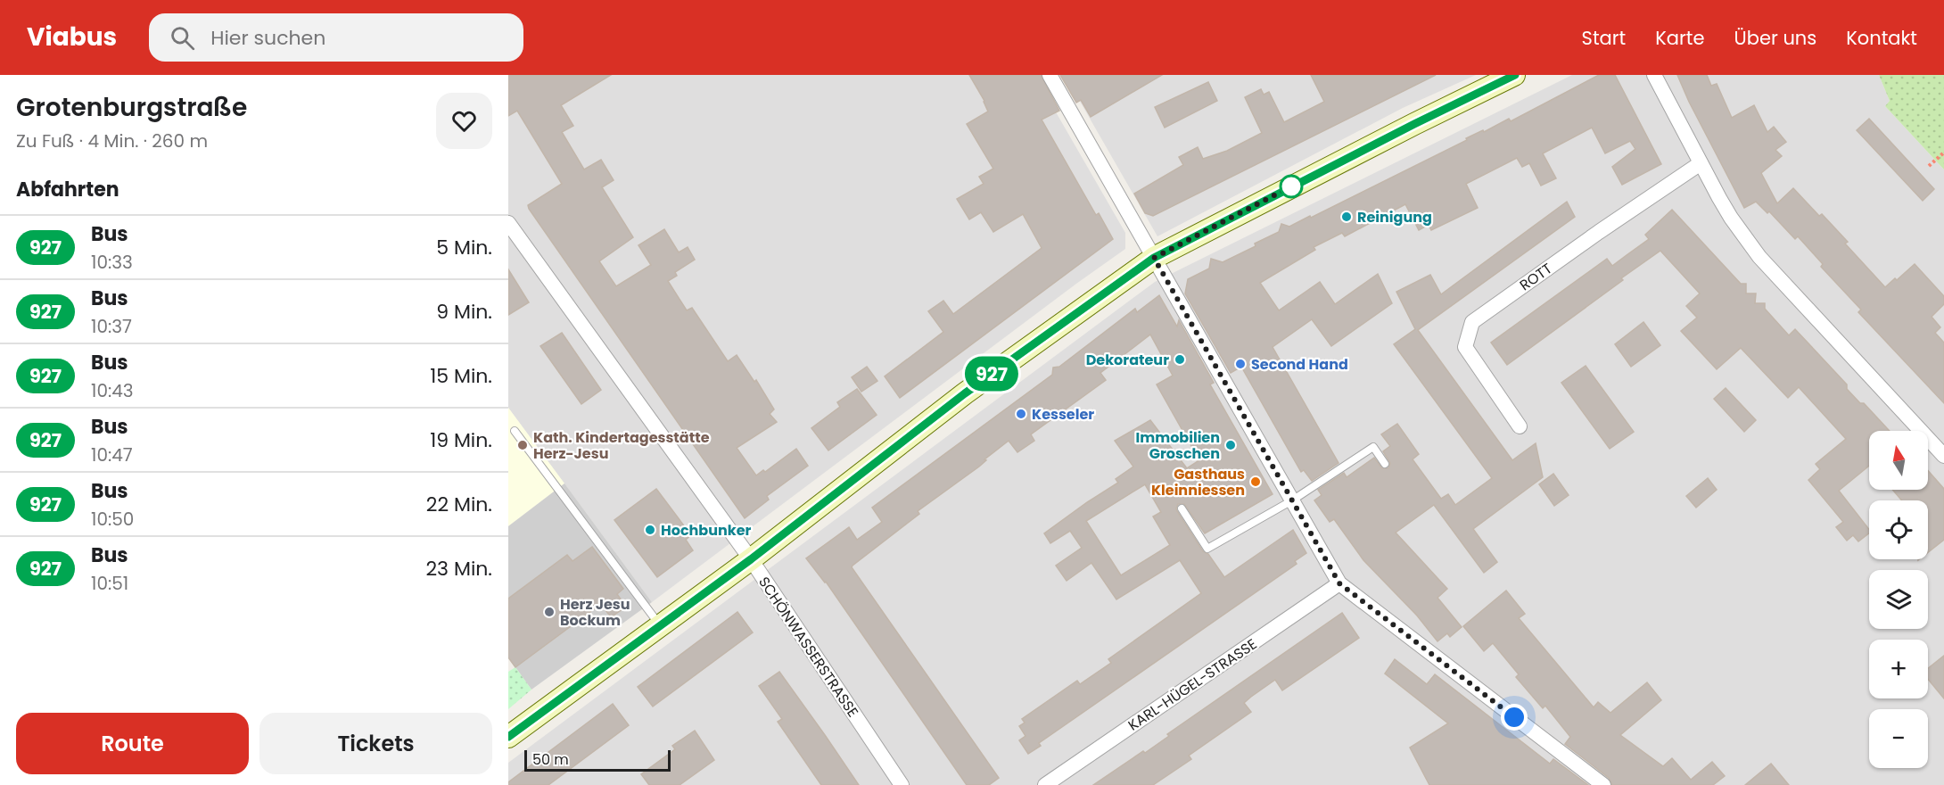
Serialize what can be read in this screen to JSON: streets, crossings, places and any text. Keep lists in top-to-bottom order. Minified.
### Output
{"streets":{"street":["ROTT","SCHÖNWASSERSTRASSE","KARL-HÜGEL-STRASSE"]},"places":["Reinigung","Dekorateur","Second Hand","Kesseler","Kath. Kindertagesstätte Herz-Jesu","Immobilien Groschen","Gasthaus Kleinniessen","Hochbunker","Herz Jesu Bockum"],"lines":["bus line 927"],"scale_bar":"50 m","north":"top","page":{"header":"Viabus","search":"Hier suchen","nav":["Start","Karte","Über uns","Kontakt"],"heading":[["Grotenburgstraße","Zu Fuß · 4 Min. · 260 m"],"Abfahrten"],"on_map":"927","list":[{"mark":"927","name":"Bus","note":"10:33","value":"5 Min."},{"mark":"927","name":"Bus","note":"10:37","value":"9 Min."},{"mark":"927","name":"Bus","note":"10:43","value":"15 Min."},{"mark":"927","name":"Bus","note":"10:47","value":"19 Min."},{"mark":"927","name":"Bus","note":"10:50","value":"22 Min."},{"mark":"927","name":"Bus","note":"10:51","value":"23 Min."}],"map_buttons":["+","−"],"buttons":["Route","Tickets"],"scale":"50 m"}}
